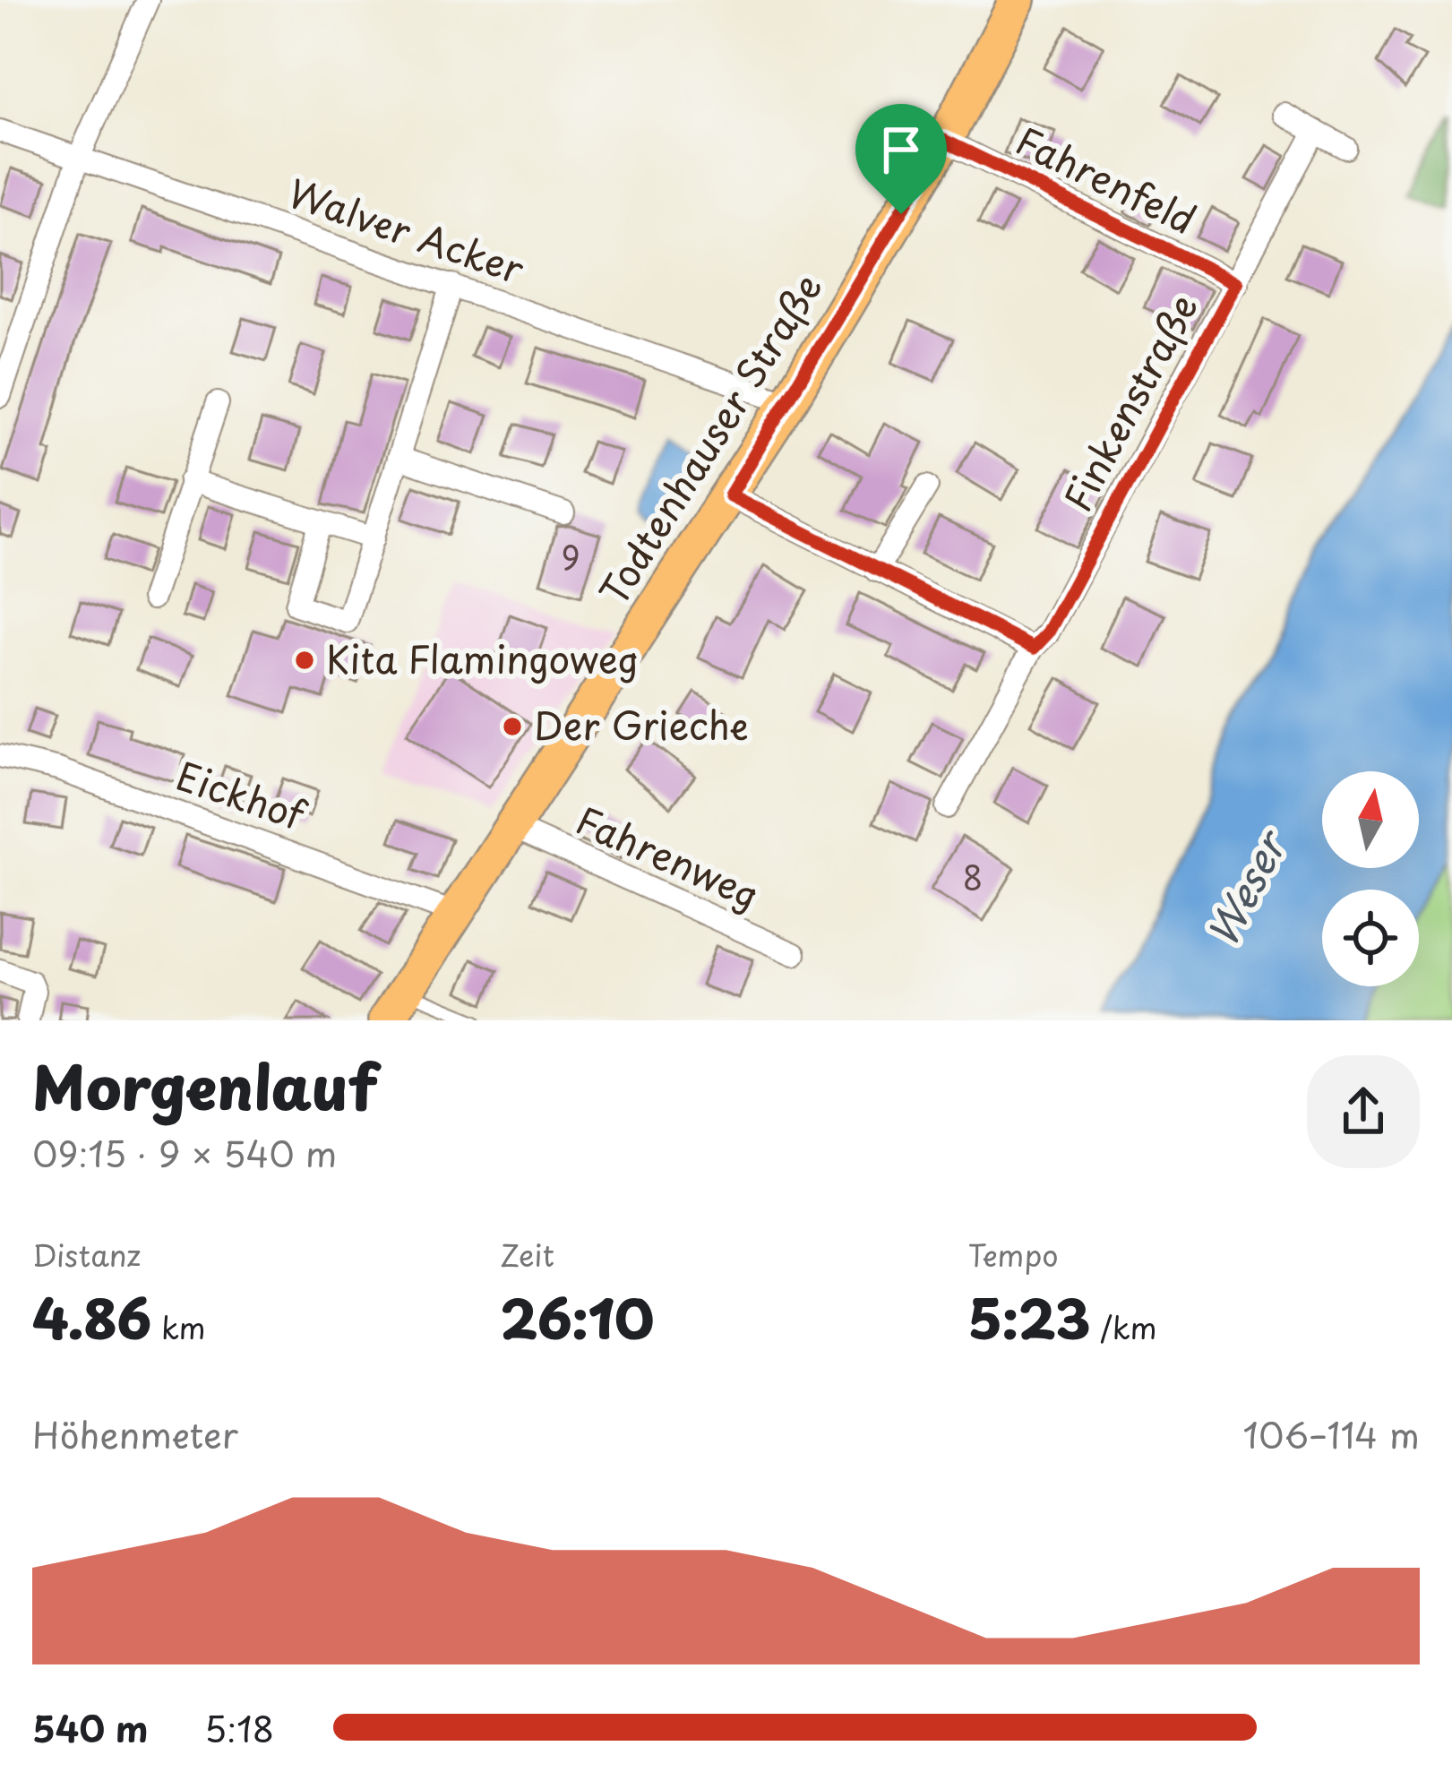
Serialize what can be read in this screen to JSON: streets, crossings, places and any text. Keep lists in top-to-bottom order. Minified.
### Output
{"streets":{"main road":["Todtenhauser Straße"],"street":["Fahrenfeld","Walver Acker","Finkenstraße","Eickhof","Fahrenweg"]},"crossings":[["Fahrenfeld","Finkenstraße"],["Fahrenfeld","Todtenhauser Straße"],["Walver Acker","Todtenhauser Straße"],["Todtenhauser Straße","Eickhof"],["Todtenhauser Straße","Fahrenweg"]],"water":["Weser"],"places":["Kita Flamingoweg","Der Grieche"],"house_numbers":["9","8"],"north":"top","page":{"heading":["Morgenlauf","09:15 · 9 × 540 m"],"stats":[["Distanz","4.86 km"],["Zeit","26:10"],["Tempo","5:23 /km"]],"chart":["Höhenmeter","106–114 m"],"list":[{"name":"540 m","note":"5:18"}]}}
